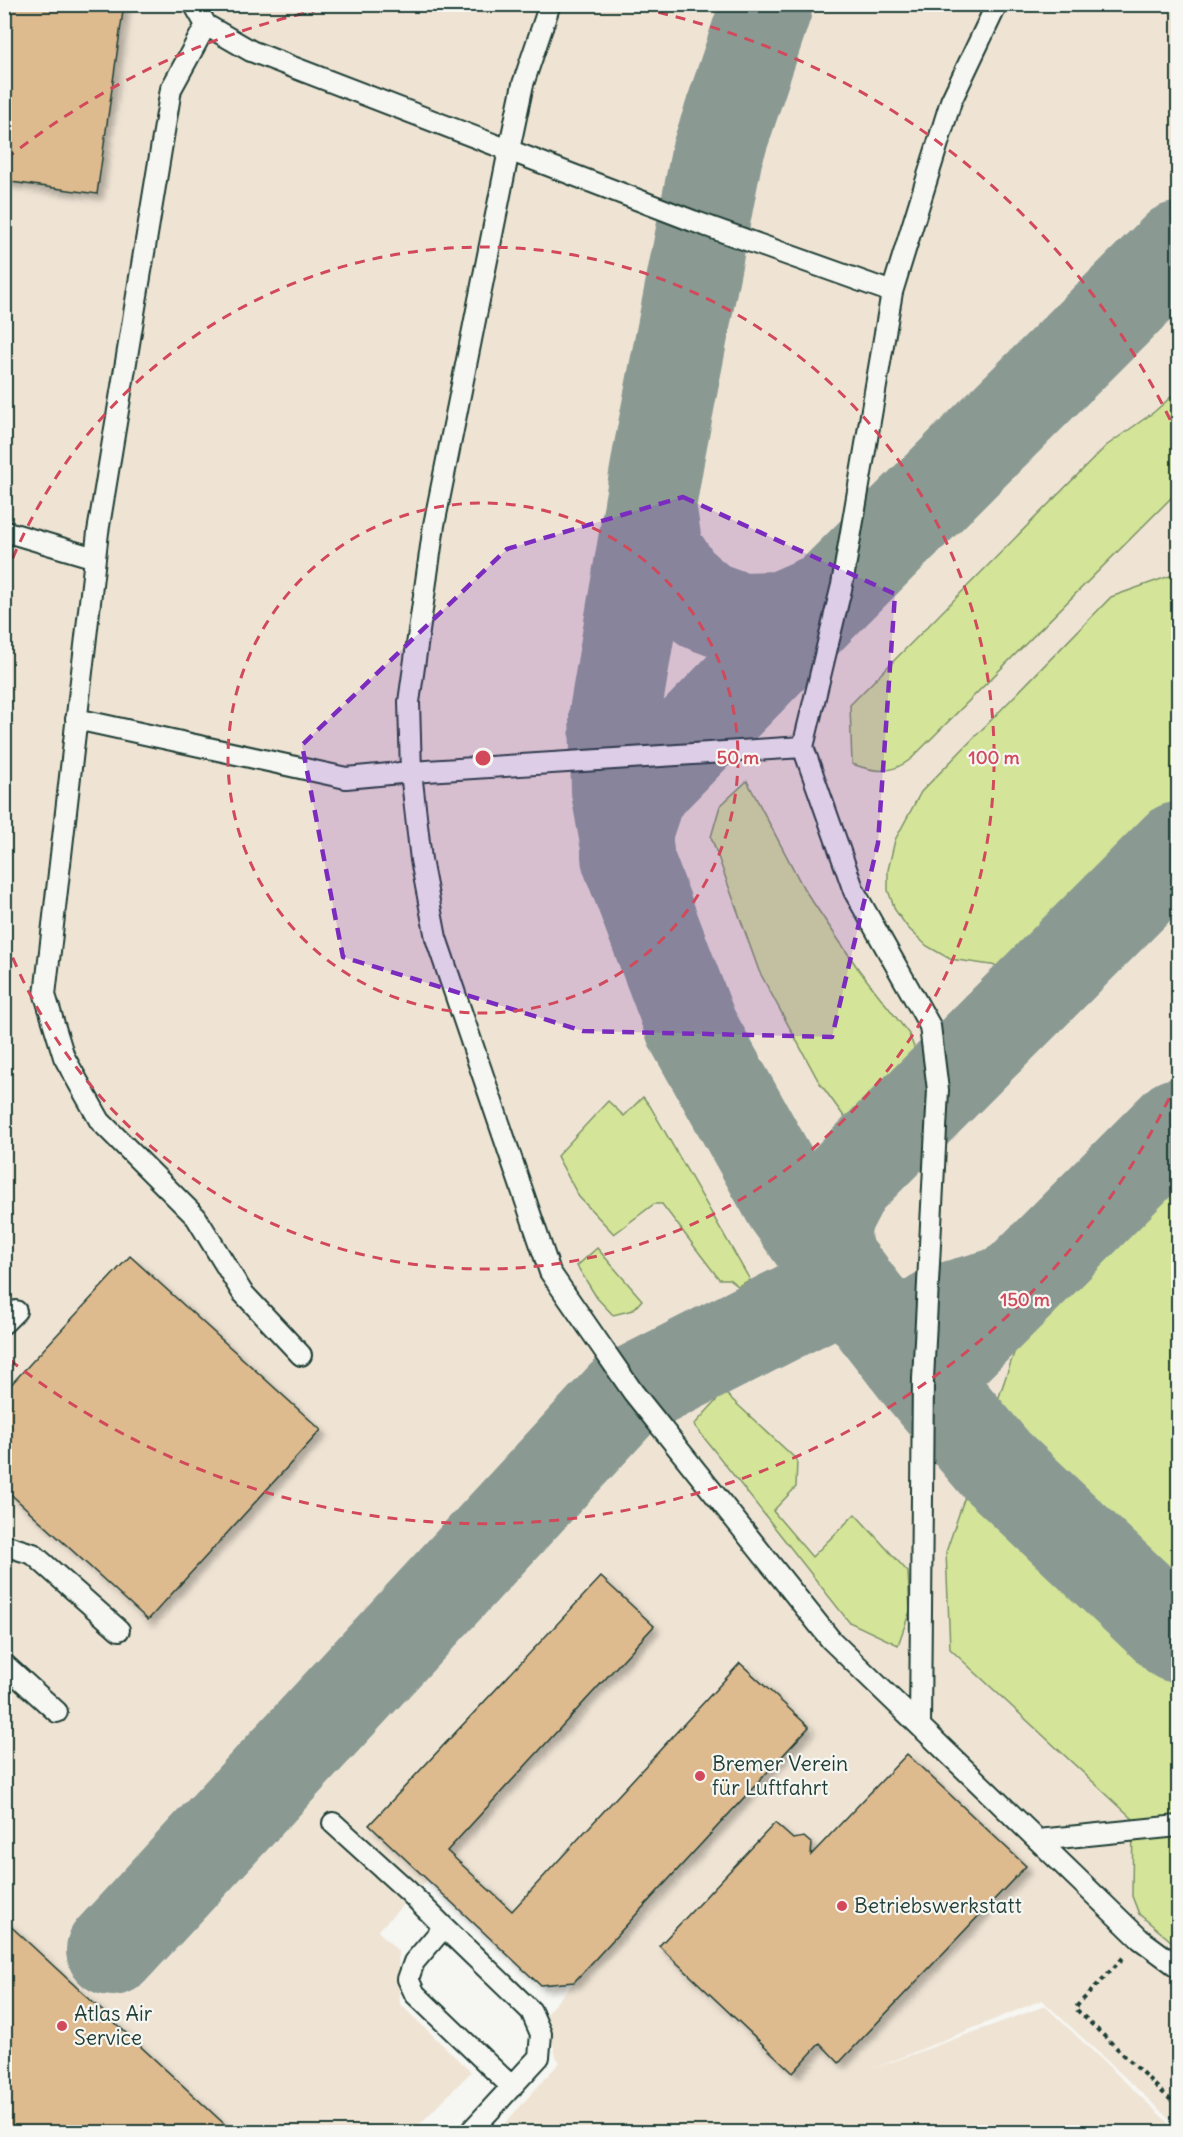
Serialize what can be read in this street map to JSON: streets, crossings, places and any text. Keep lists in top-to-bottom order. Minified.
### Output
{"places":["Bremer Verein für Luftfahrt","Betriebswerkstatt","Atlas Air Service"],"rings":["50 m","100 m","150 m"]}
